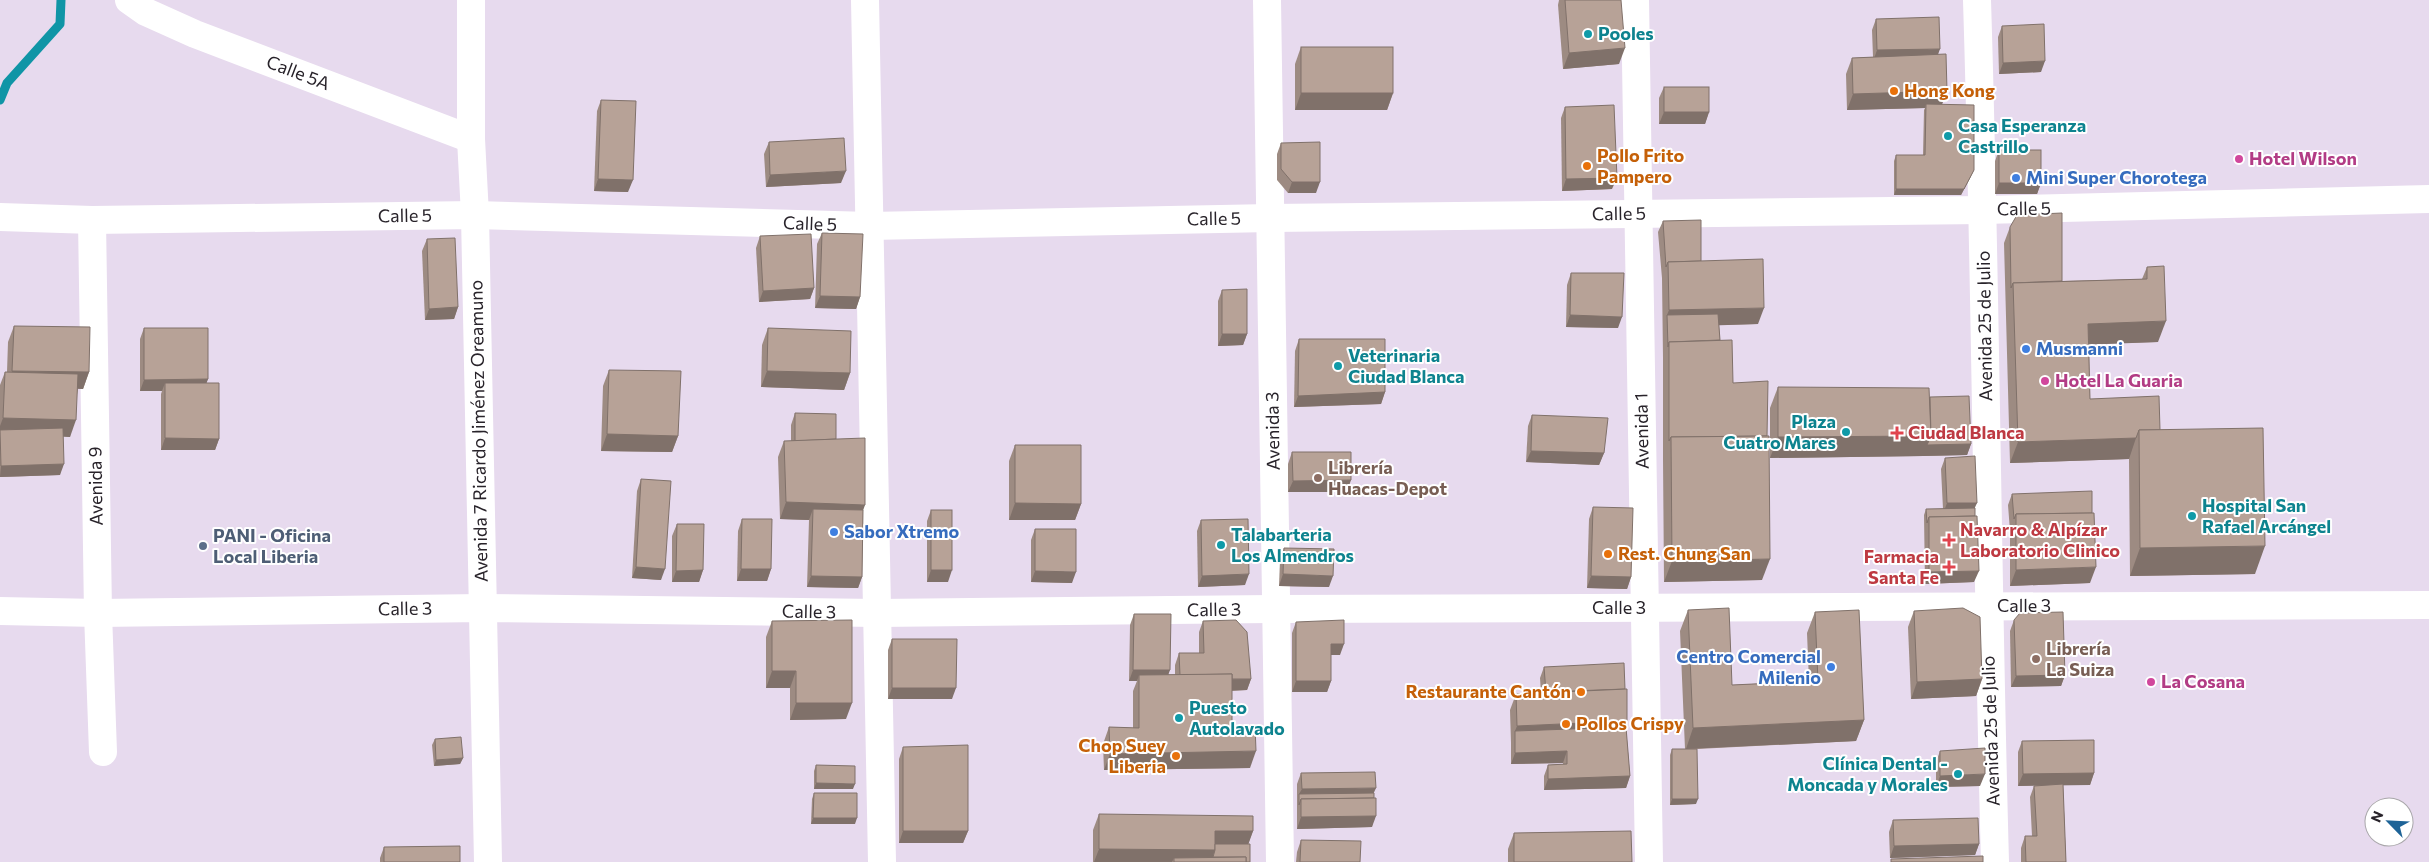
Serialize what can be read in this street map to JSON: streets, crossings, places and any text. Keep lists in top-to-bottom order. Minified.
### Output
{"streets":{"street":["Calle 5A","Calle 5","Avenida 25 de Julio","Avenida 7 Ricardo Jiménez Oreamuno","Avenida 3","Avenida 1","Avenida 9","Calle 3"]},"crossings":[["Calle 5A","Avenida 7 Ricardo Jiménez Oreamuno"],["Calle 5","Avenida 25 de Julio"],["Calle 5","Avenida 7 Ricardo Jiménez Oreamuno"],["Calle 5","Avenida 3"],["Calle 5","Avenida 1"],["Calle 5","Avenida 9"],["Avenida 25 de Julio","Calle 3"],["Avenida 7 Ricardo Jiménez Oreamuno","Calle 3"],["Avenida 3","Calle 3"],["Avenida 1","Calle 3"],["Avenida 9","Calle 3"]],"places":{"other":["Pooles","Hong Kong","Casa Esperanza Castrillo","Hotel Wilson","Pollo Frito Pampero","Mini Super Chorotega","Musmanni","Veterinaria Ciudad Blanca","Hotel La Guaria","Plaza Cuatro Mares","Librería Huacas-Depot","Hospital San Rafael Arcángel","Sabor Xtremo","Talabarteria Los Almendros","PANI - Oficina Local Liberia","Rest. Chung San","Librería La Suiza","Centro Comercial Milenio","La Cosana","Restaurante Cantón","Puesto Autolavado","Pollos Crispy","Chop Suey Liberia","Clínica Dental - Moncada y Morales"],"health":["Ciudad Blanca","Navarro & Alpízar Laboratorio Clinico","Farmacia Santa Fe"]},"north":"top left"}
